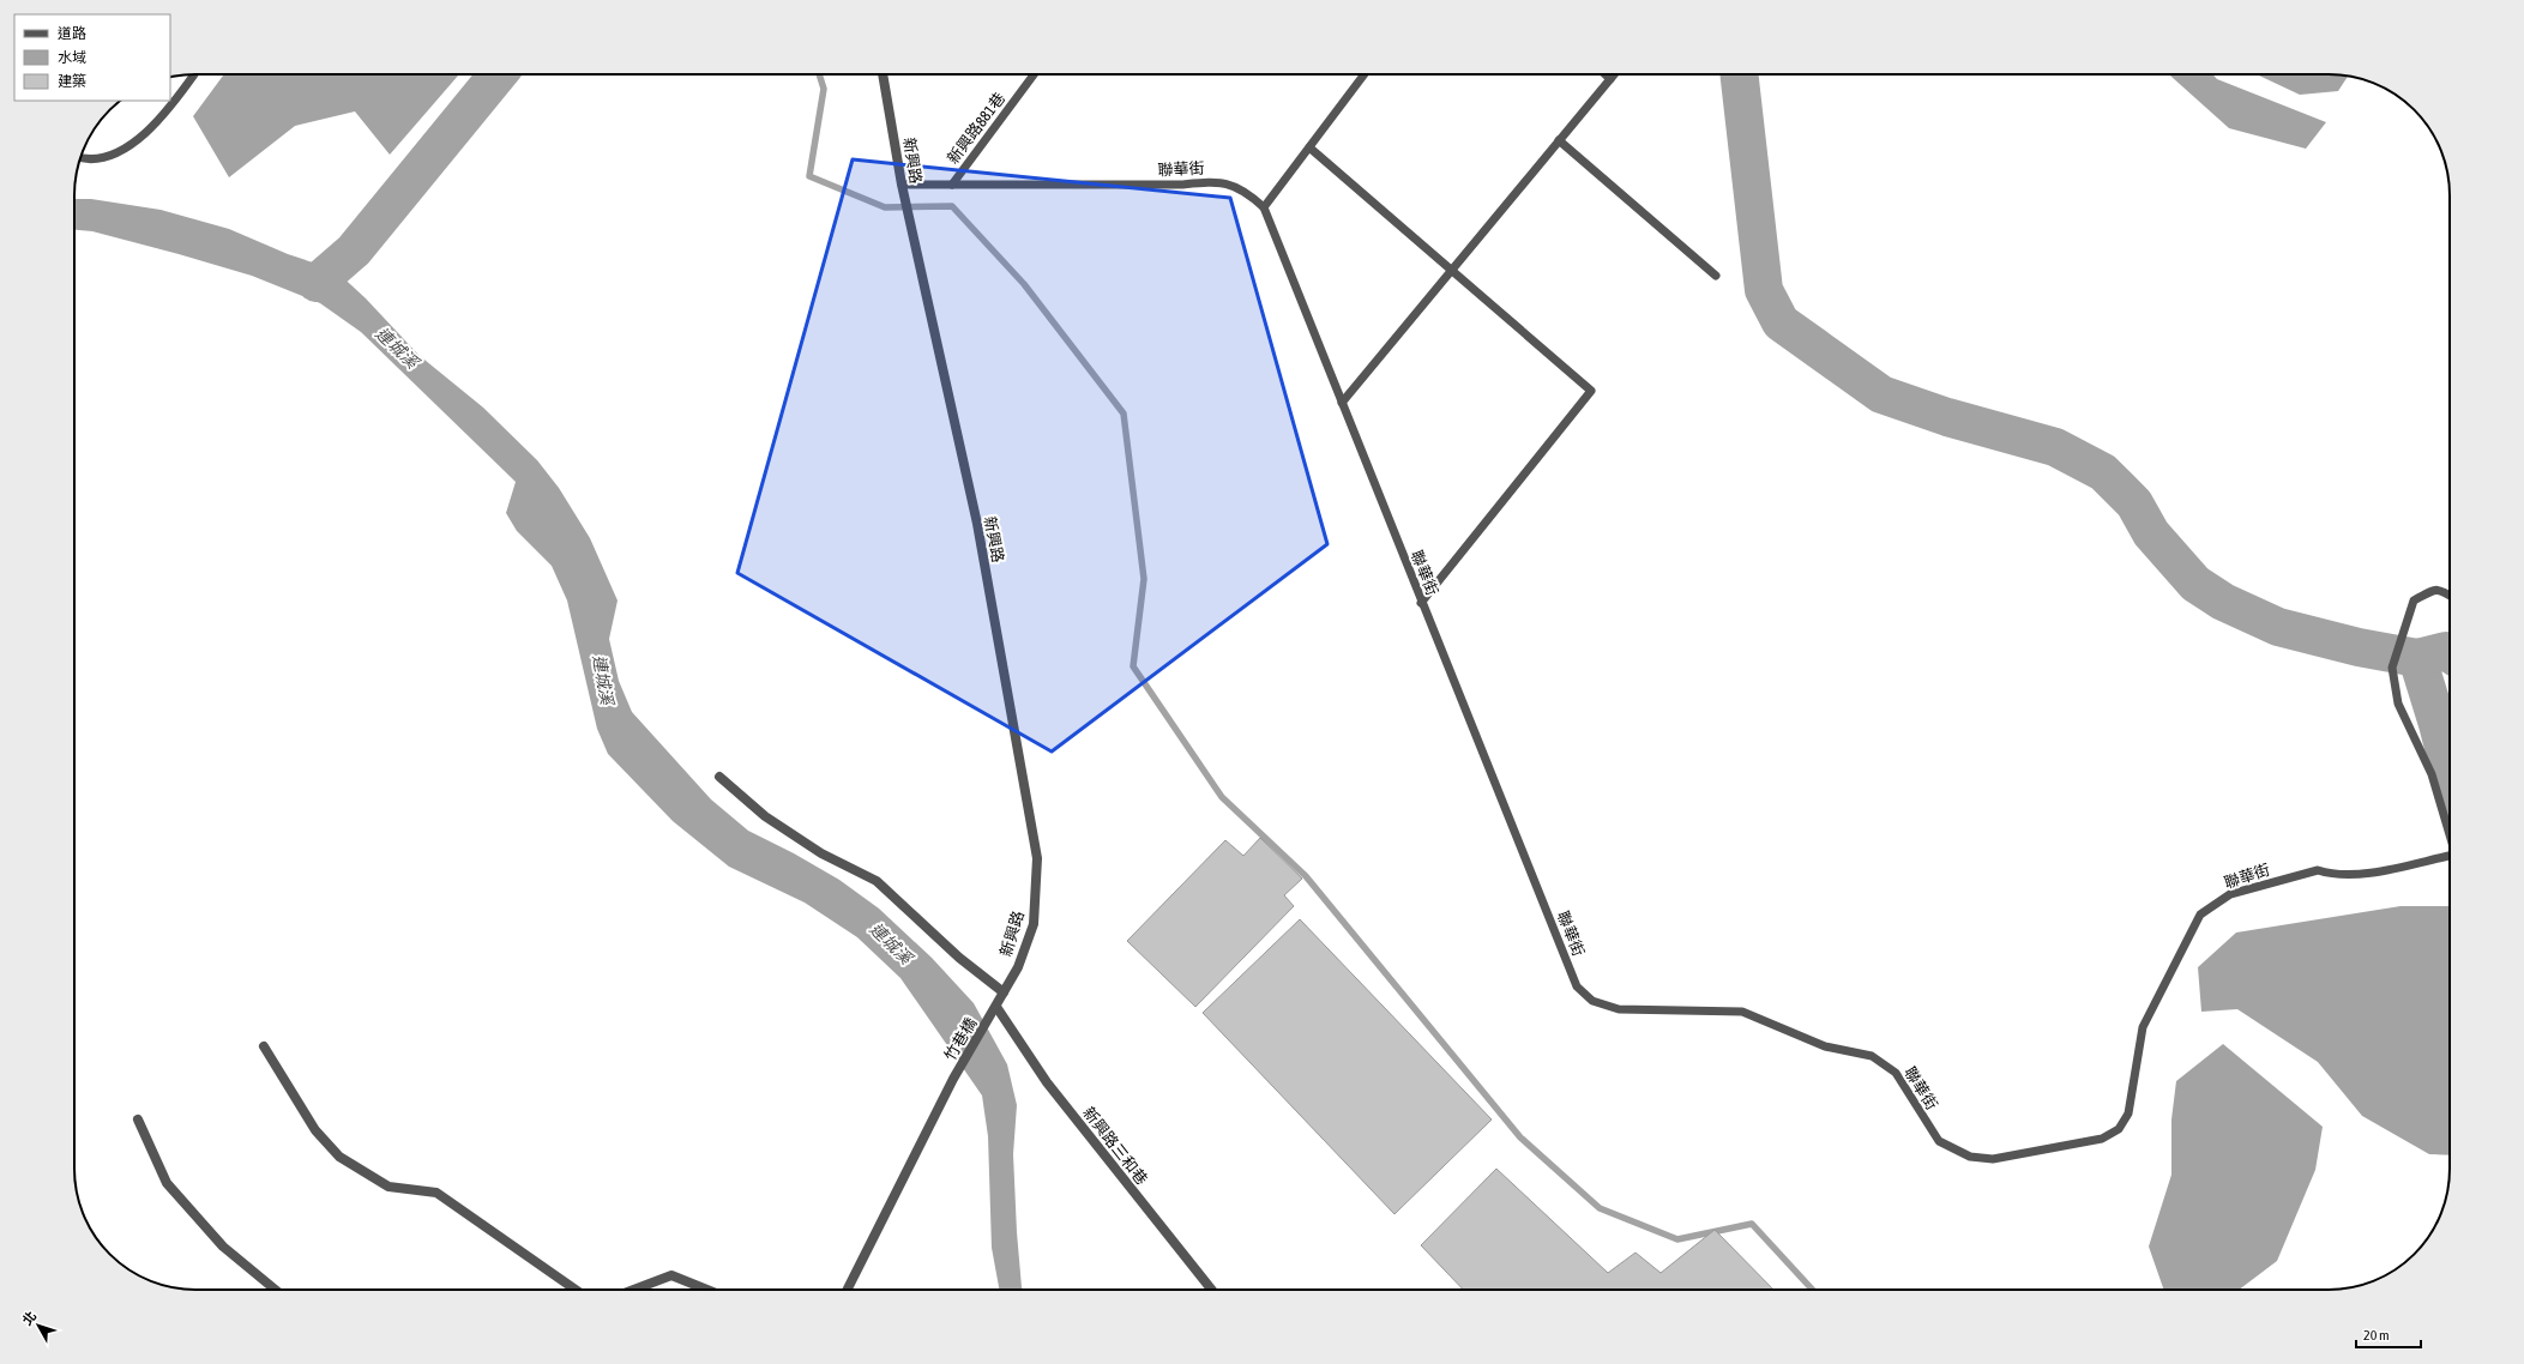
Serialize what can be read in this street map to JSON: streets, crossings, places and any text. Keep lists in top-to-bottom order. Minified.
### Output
{"streets":{"street":["新興路","竹巷橋","新興路三和巷"],"lane":["新興路881巷","聯華街"]},"crossings":[["新興路881巷","聯華街"],["新興路","聯華街"],["新興路","竹巷橋"],["新興路","新興路三和巷"],["竹巷橋","新興路三和巷"]],"water":["連城溪"],"legend":["道路","水域","建築"],"scale_bar":"20 m","north":"top left"}
